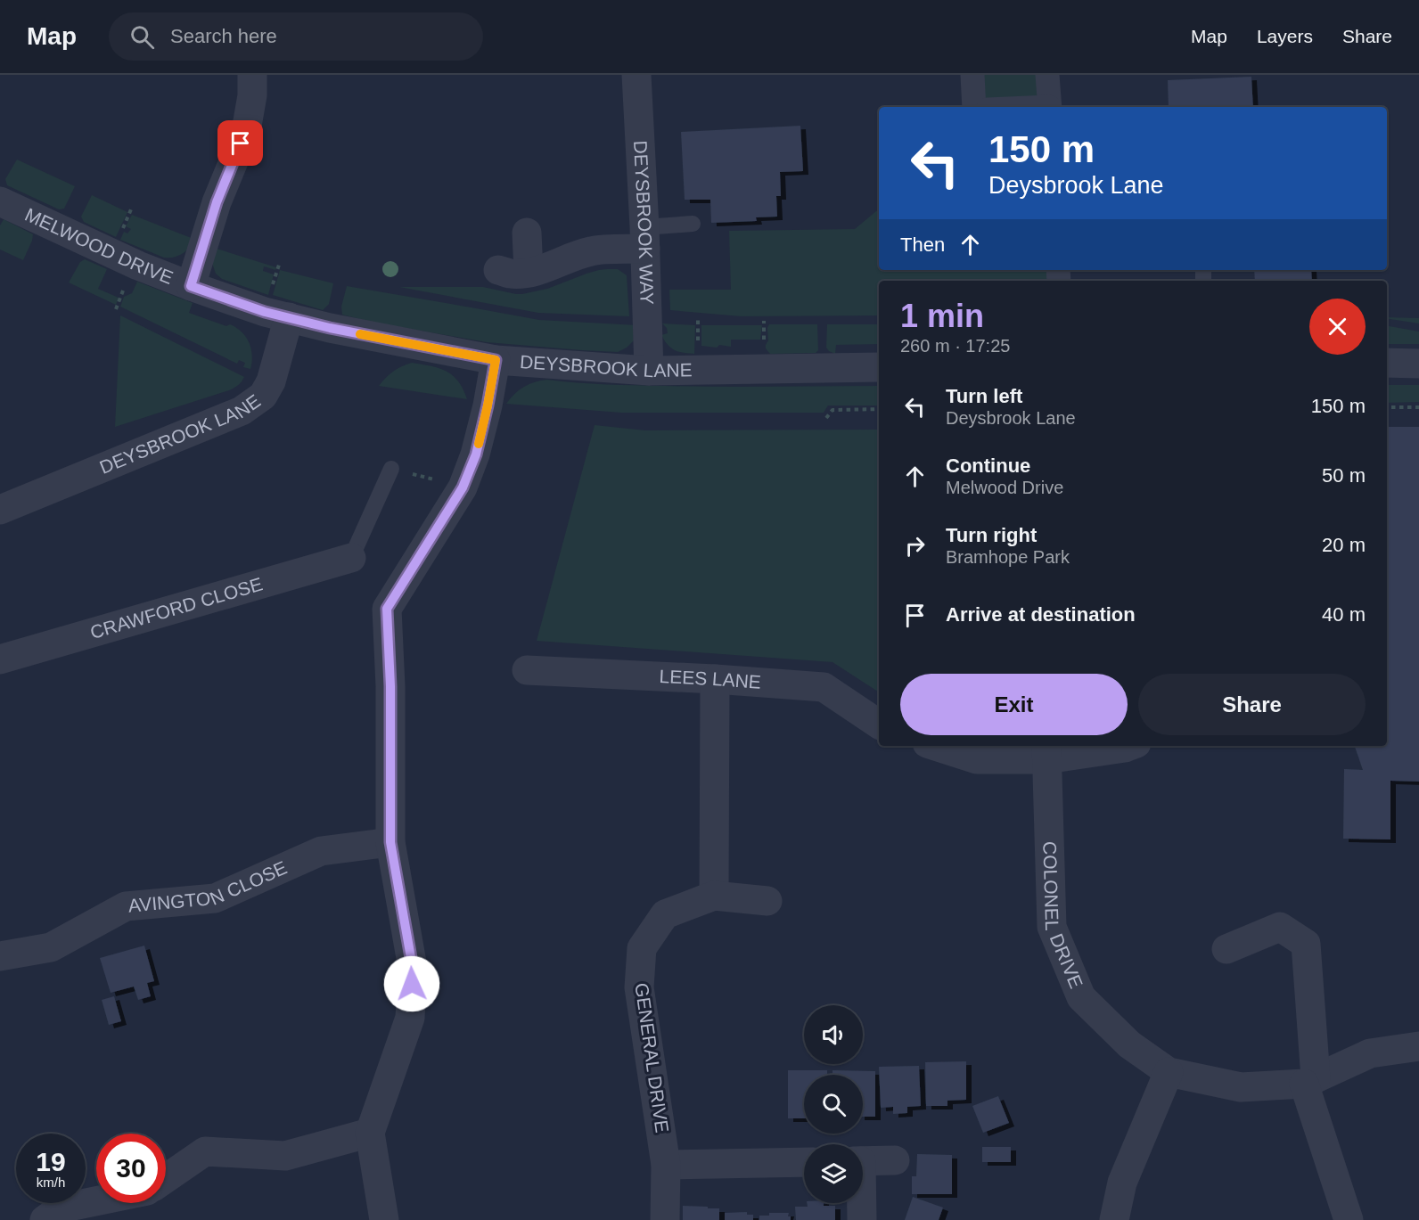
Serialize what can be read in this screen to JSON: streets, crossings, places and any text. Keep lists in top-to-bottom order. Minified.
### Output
{"streets":{"street":["DEYSBROOK WAY","MELWOOD DRIVE","DEYSBROOK LANE","CRAWFORD CLOSE","LEES LANE","AVINGTON CLOSE","COLONEL DRIVE","GENERAL DRIVE"]},"crossings":[["DEYSBROOK WAY","DEYSBROOK LANE"],["MELWOOD DRIVE","DEYSBROOK LANE"]],"page":{"header":"Map","search":"Search here","nav":["Map","Layers","Share"],"turn":["150 m","Deysbrook Lane"],"then":"Then","heading":["1 min","260 m · 17:25"],"list":[{"name":"Turn left","note":"Deysbrook Lane","value":"150 m"},{"name":"Continue","note":"Melwood Drive","value":"50 m"},{"name":"Turn right","note":"Bramhope Park","value":"20 m"},{"name":"Arrive at destination","value":"40 m"}],"buttons":["Exit","Share"],"speed":"19 km/h","limit":"30"}}
